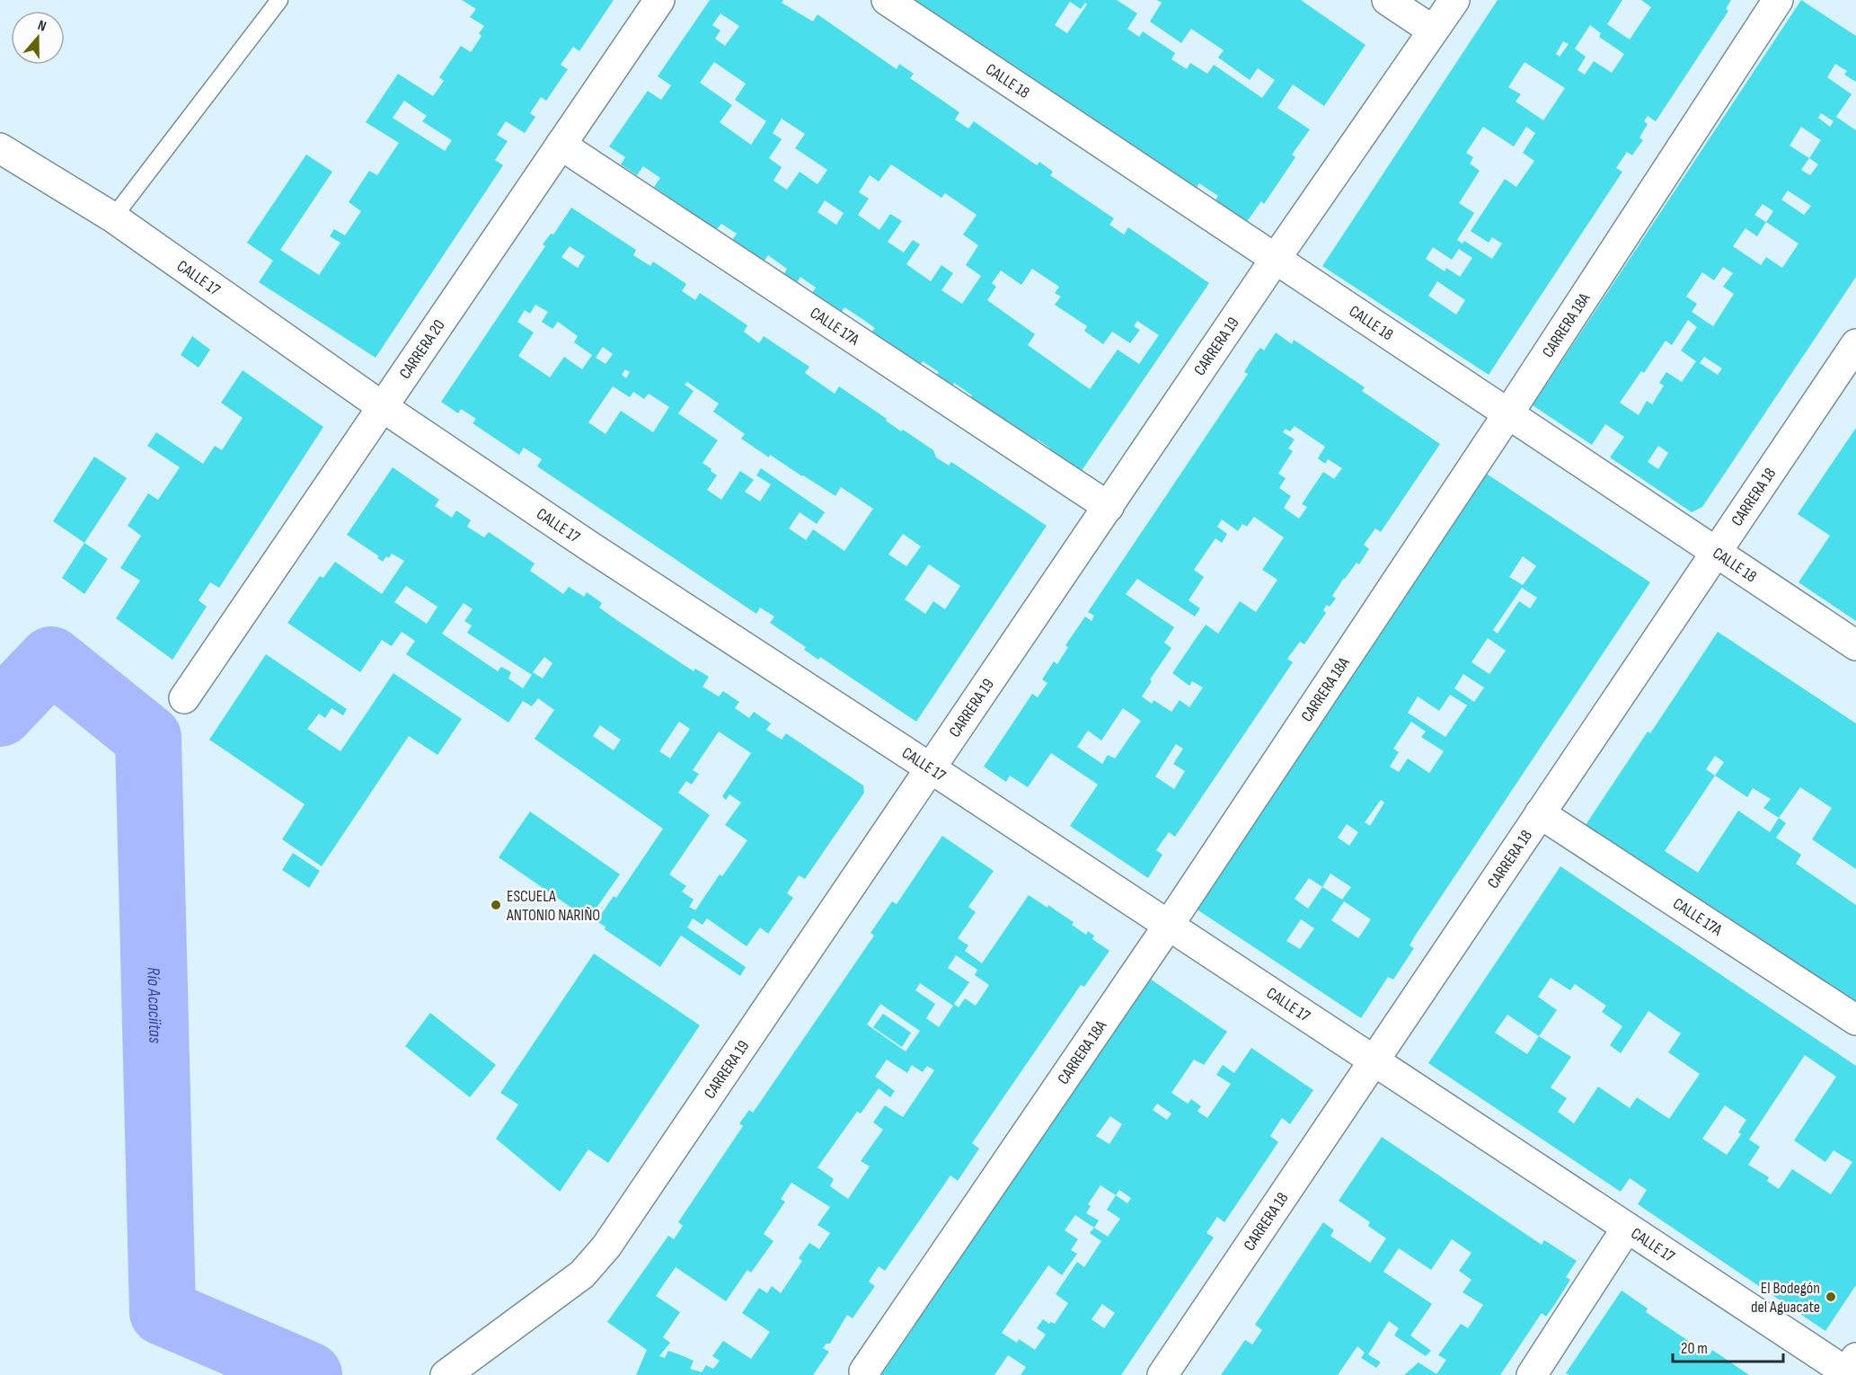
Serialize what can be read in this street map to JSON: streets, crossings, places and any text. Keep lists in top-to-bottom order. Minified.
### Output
{"streets":{"street":["CALLE 18","CALLE 17","CARRERA 18A","CALLE 17A","CARRERA 19","CARRERA 20","CARRERA 18"]},"crossings":[["CALLE 18","CARRERA 18A"],["CALLE 18","CARRERA 19"],["CALLE 18","CARRERA 18"],["CALLE 17","CARRERA 18A"],["CALLE 17","CARRERA 19"],["CALLE 17","CARRERA 20"],["CALLE 17","CARRERA 18"],["CALLE 17A","CARRERA 19"],["CALLE 17A","CARRERA 20"],["CALLE 17A","CARRERA 18"]],"water":["Río Acaciitas"],"places":["ESCUELA ANTONIO NARIÑO","El Bodegón del Aguacate"],"scale_bar":"20 m","north":"top"}
